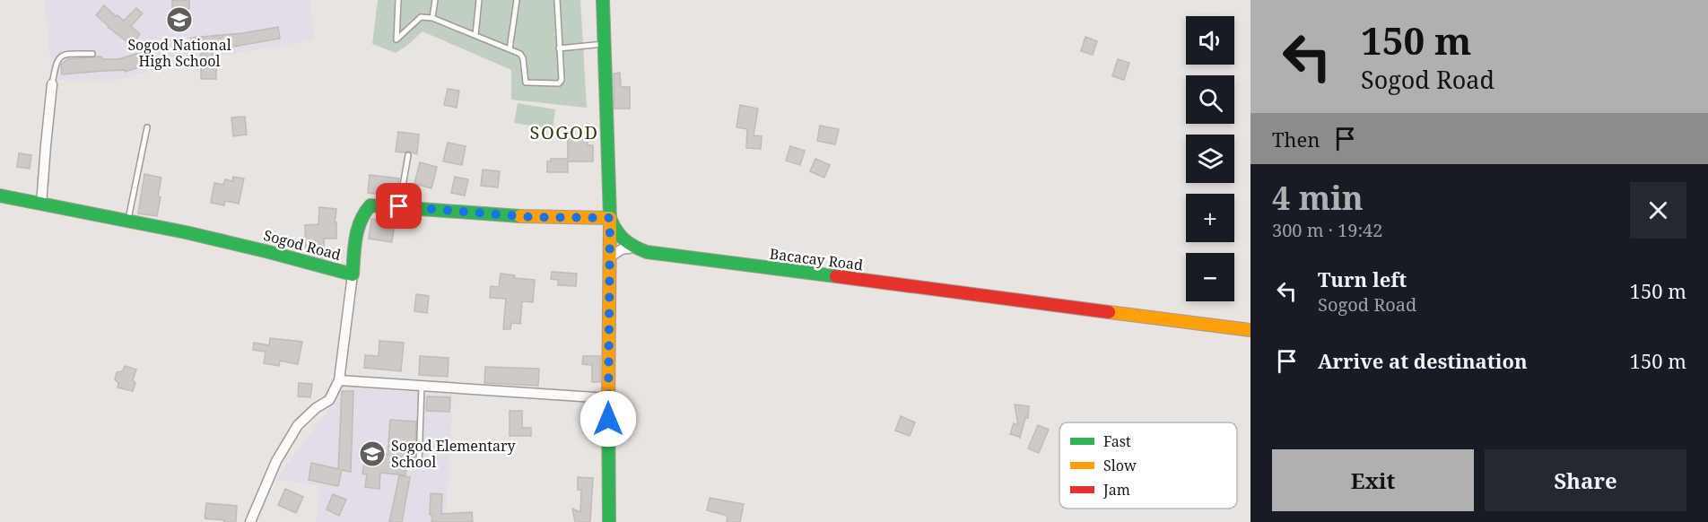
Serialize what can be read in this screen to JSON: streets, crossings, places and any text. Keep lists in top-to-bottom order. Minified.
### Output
{"streets":{"street":["Sogod Road","Bacacay Road"]},"districts":["SOGOD"],"places":{"school or university":["Sogod National High School","Sogod Elementary School"]},"legend":["Fast","Slow","Jam"],"page":{"turn":["150 m","Sogod Road"],"map_buttons":["+","−"],"then":"Then","heading":["4 min","300 m · 19:42"],"list":[{"name":"Turn left","note":"Sogod Road","value":"150 m"},{"name":"Arrive at destination","value":"150 m"}],"buttons":["Exit","Share"]}}
